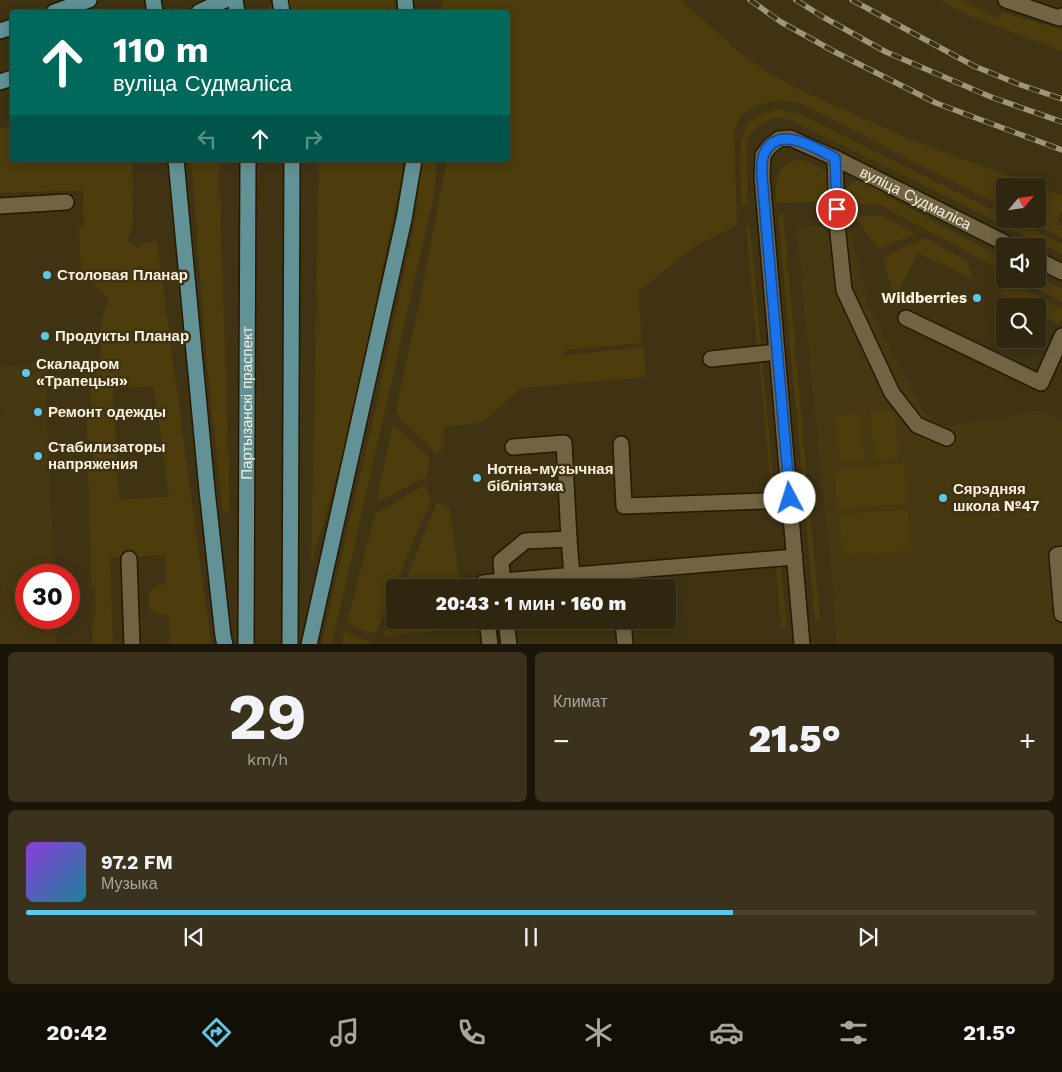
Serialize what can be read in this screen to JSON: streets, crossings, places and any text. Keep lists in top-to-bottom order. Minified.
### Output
{"streets":{"main road":["Партызанскі праспект"],"street":["вуліца Судмаліса"]},"places":["Столовая Планар","Wildberries","Продукты Планар","Скаладром «Трапецыя»","Ремонт одежды","Стабилизаторы напряжения","Нотна-музычная бібліятэка","Сярэдняя школа №47"],"north":"top right","page":{"turn":["110 m","вуліца Судмаліса"],"limit":"30","trip":"20:43 · 1 мин · 160 m","tile":[["29","km/h"],"Климат"],"heat":["−","21.5°","+"],"song":["97.2 FM","Музыка"],"tabs":["20:42","21.5°"]}}
